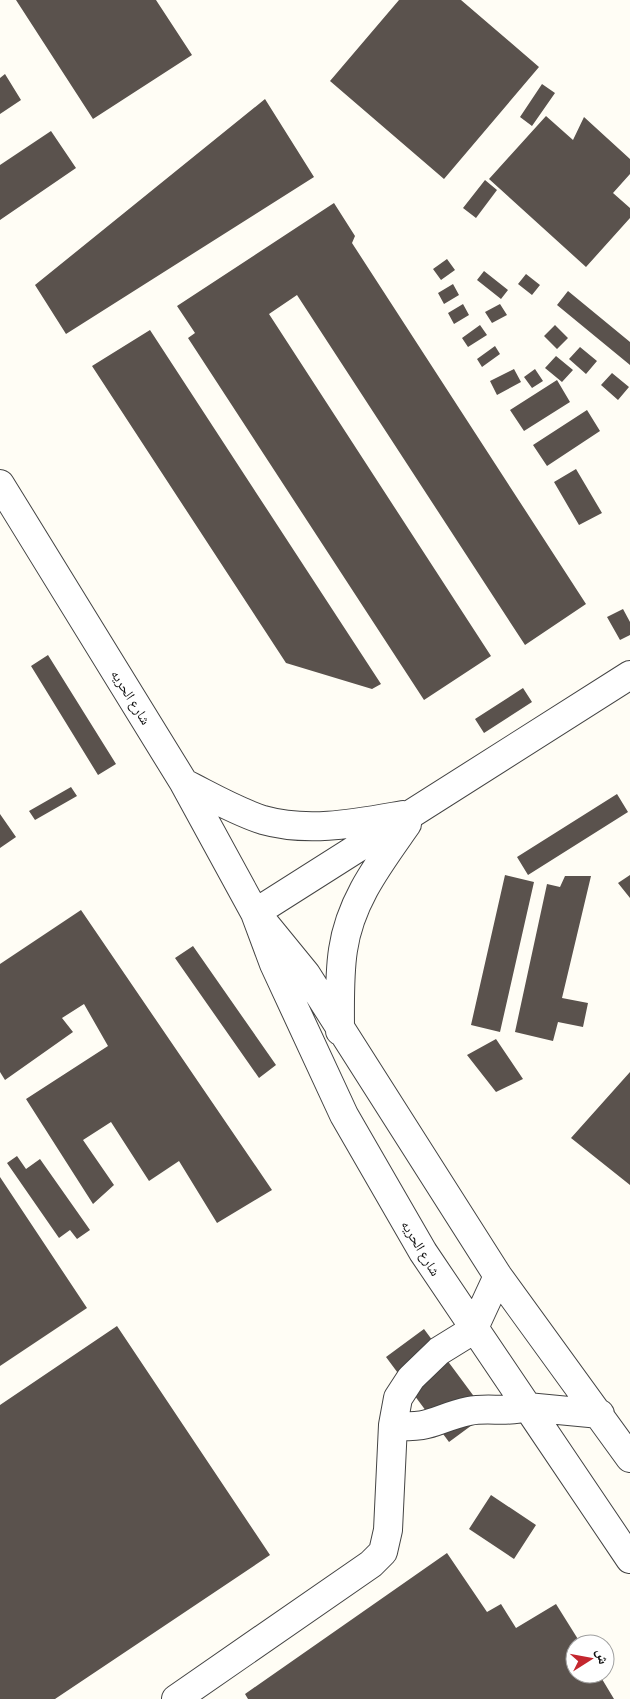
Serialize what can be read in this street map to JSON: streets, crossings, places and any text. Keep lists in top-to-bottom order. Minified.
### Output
{"streets":{"street":["شارع الحريه"]},"north":"right"}
